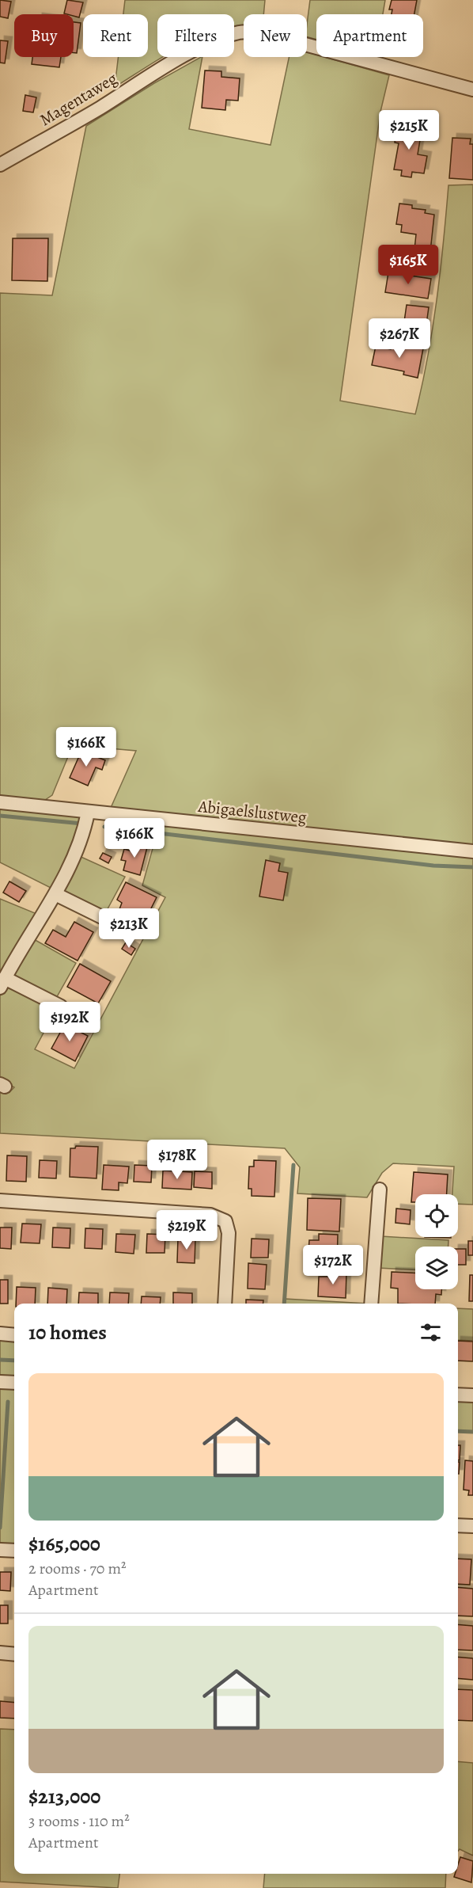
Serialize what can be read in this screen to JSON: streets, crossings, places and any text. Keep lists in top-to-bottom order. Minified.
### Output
{"streets":{"street":["Magentaweg","Abigaelslustweg"]},"page":{"chip":["Buy","Rent","Filters","New","Apartment"],"price":["$215K","$165K","$267K","$166K","$166K","$213K","$192K","$178K","$219K","$172K"],"heading":"10 homes","list":[{"name":"$165,000","note":"2 rooms · 70 m² · Apartment"},{"name":"$213,000","note":"3 rooms · 110 m² · Apartment"}]}}
